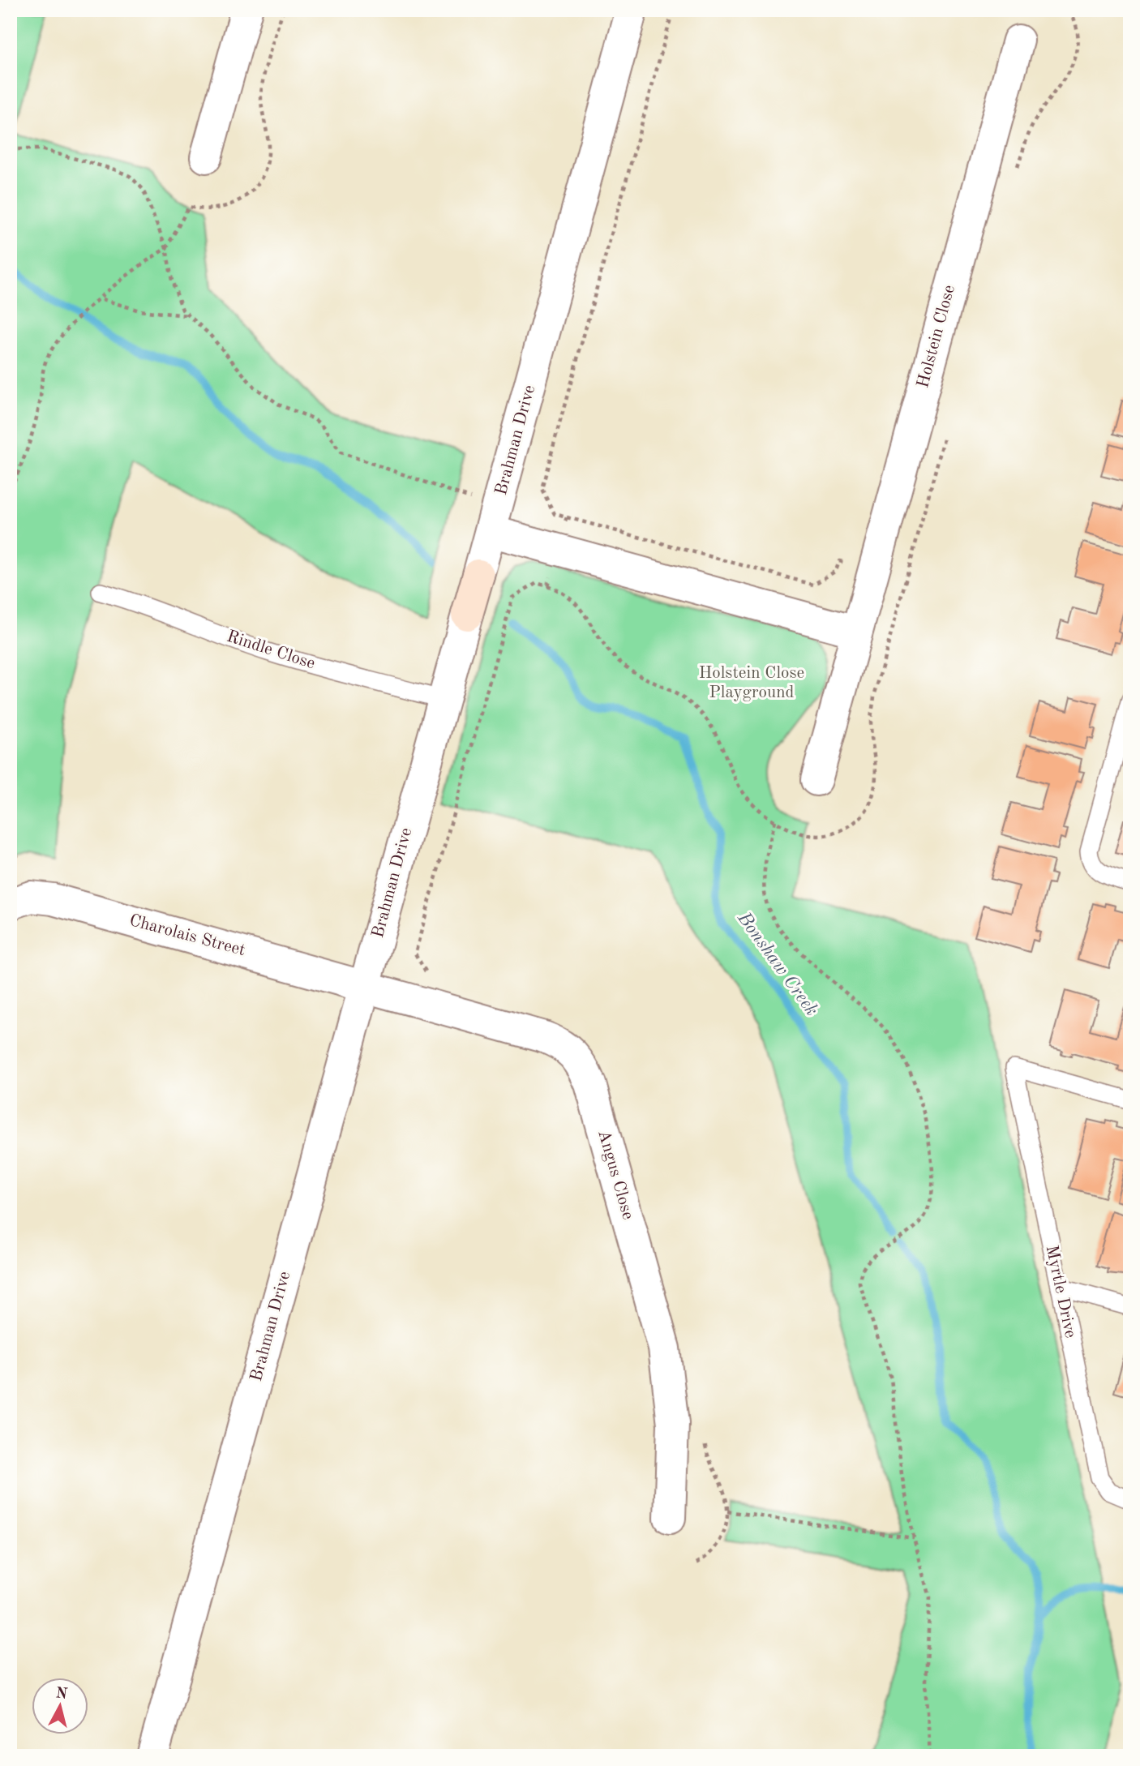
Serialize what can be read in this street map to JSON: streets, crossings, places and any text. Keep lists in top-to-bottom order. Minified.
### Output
{"streets":{"street":["Holstein Close","Brahman Drive","Charolais Street","Angus Close"],"lane":["Rindle Close","Myrtle Drive"]},"crossings":[["Brahman Drive","Rindle Close"],["Brahman Drive","Charolais Street"],["Brahman Drive","Angus Close"],["Charolais Street","Angus Close"]],"water":["Bonshaw Creek"],"parks":["Holstein Close Playground"],"north":"top"}
